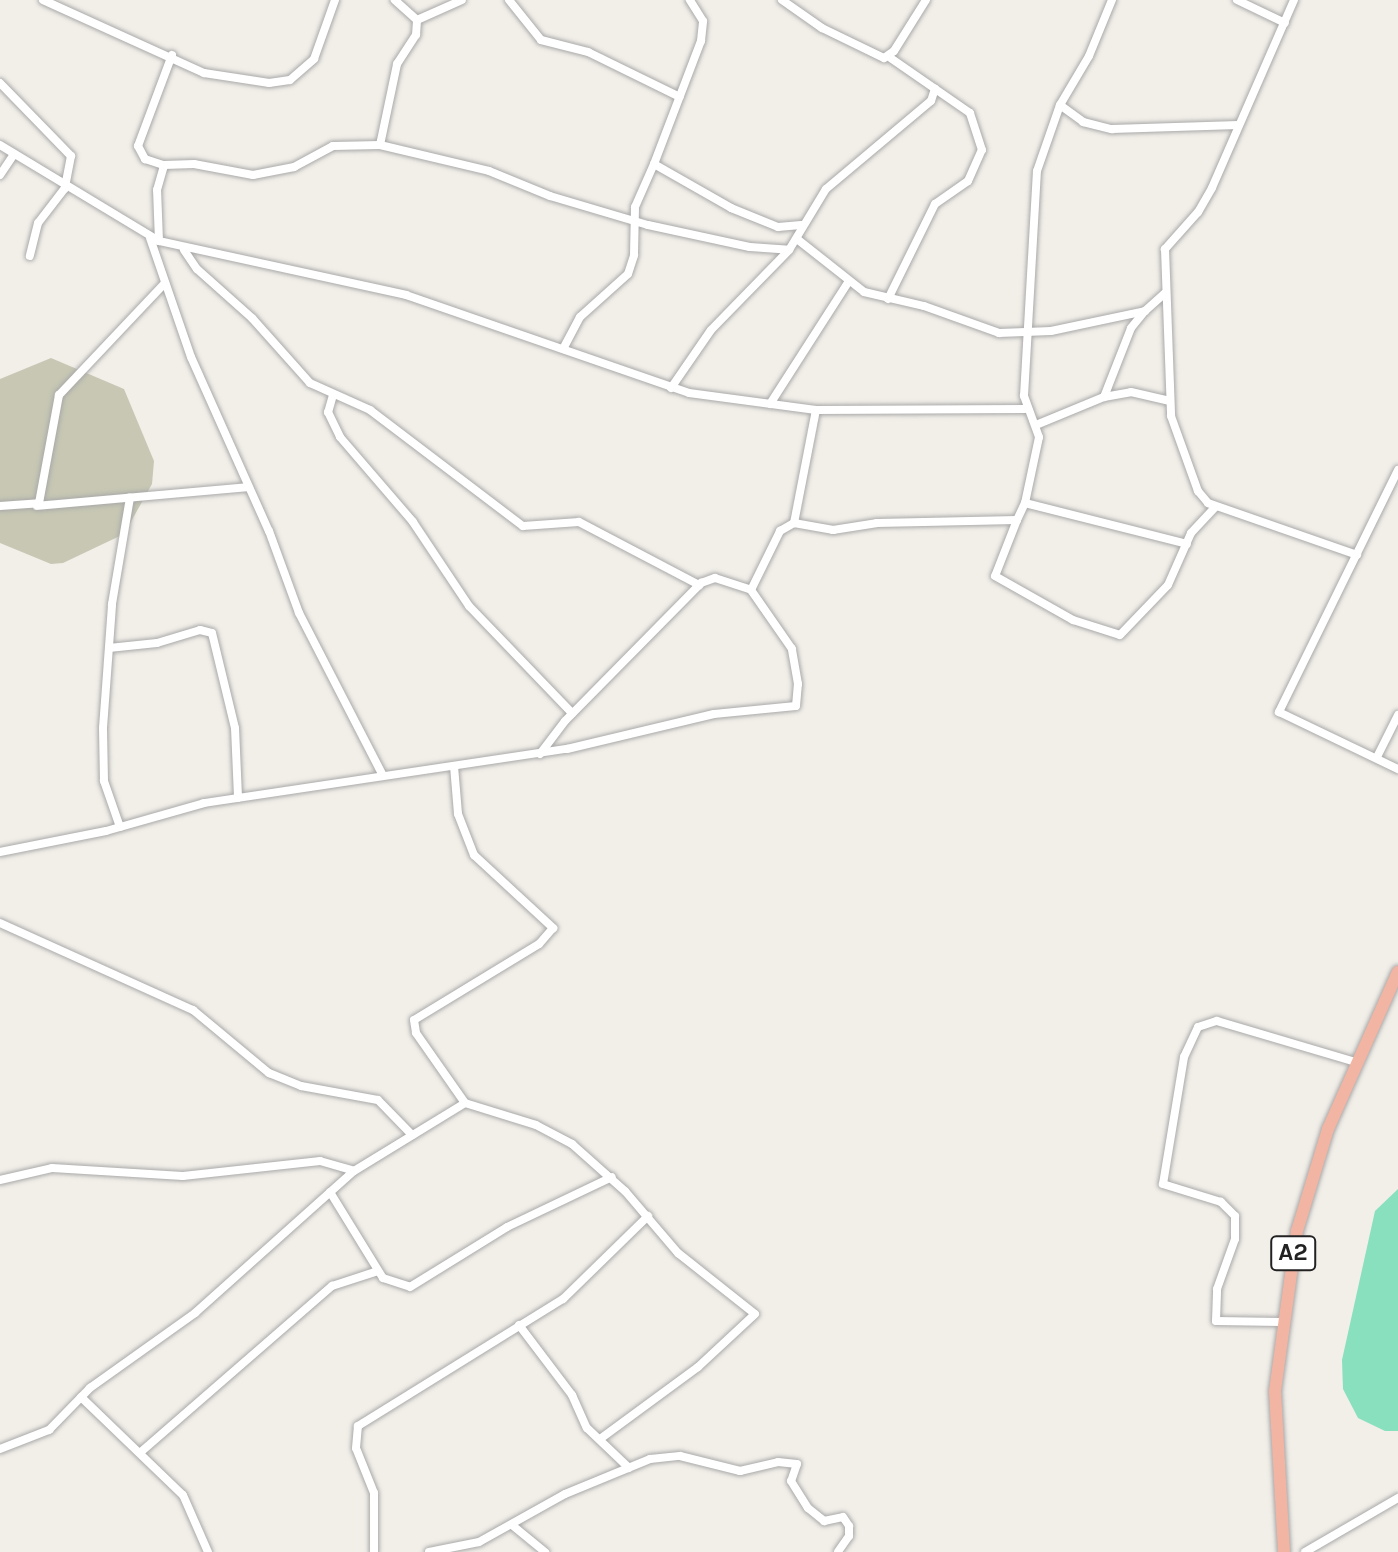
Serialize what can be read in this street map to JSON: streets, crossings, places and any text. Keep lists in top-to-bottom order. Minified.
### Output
{"streets":{"highway":["A2"]}}
